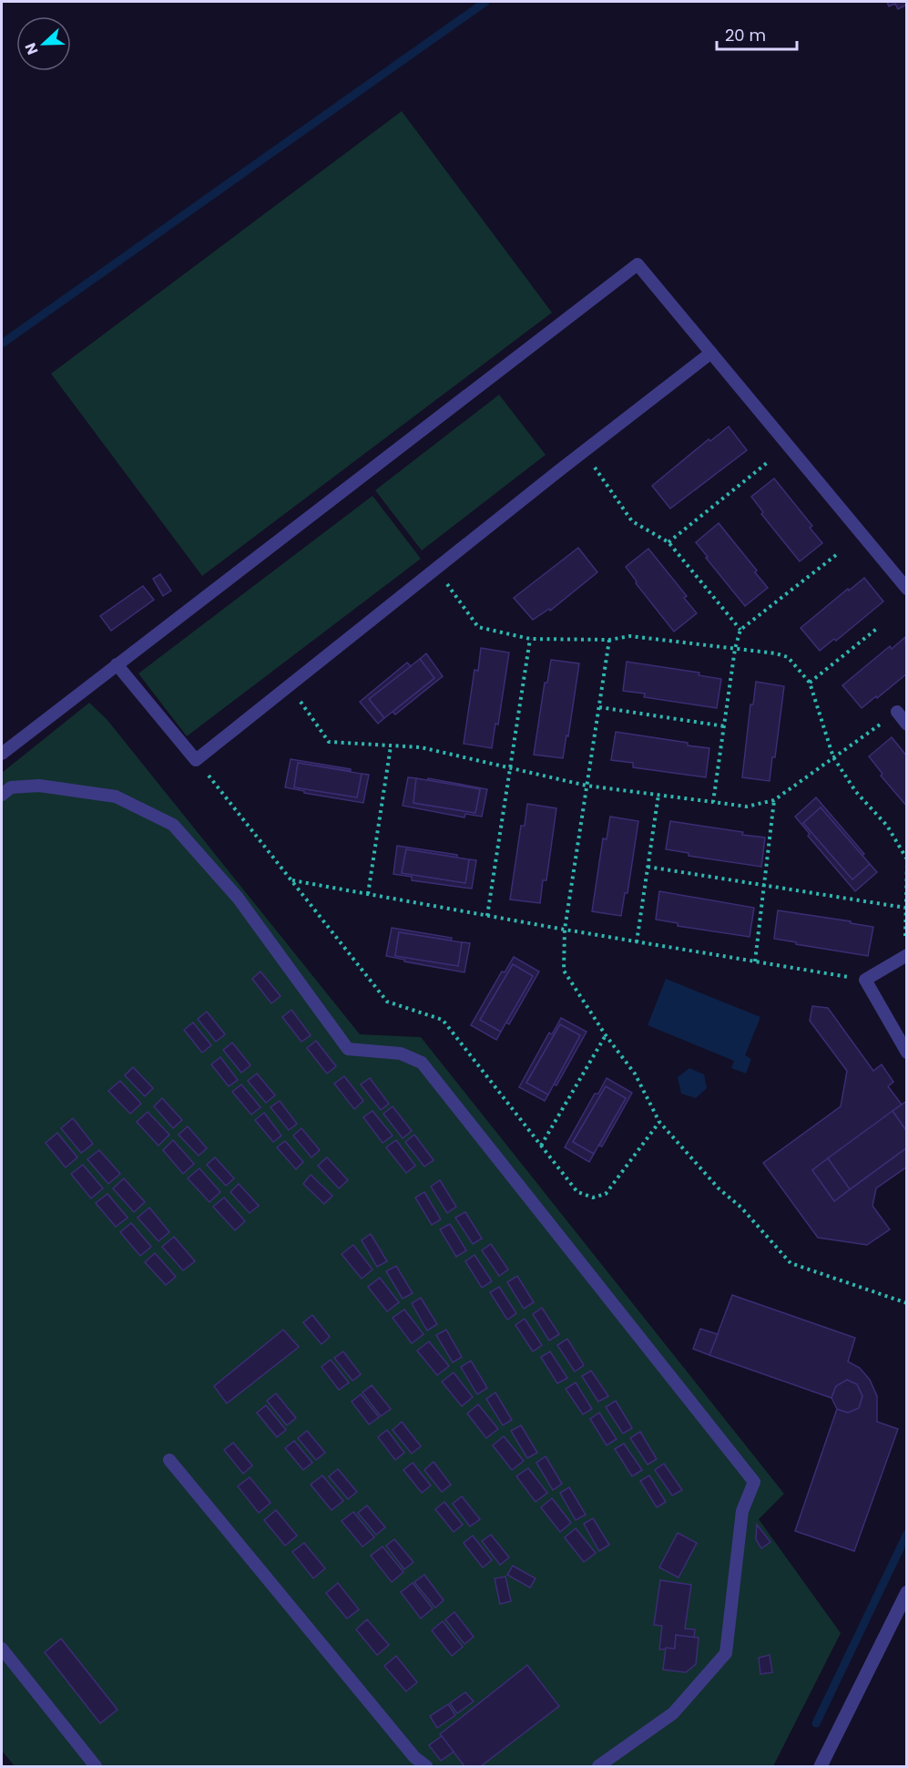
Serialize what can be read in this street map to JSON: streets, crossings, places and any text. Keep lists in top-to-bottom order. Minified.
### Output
{"scale_bar":"20 m","north":"left"}
